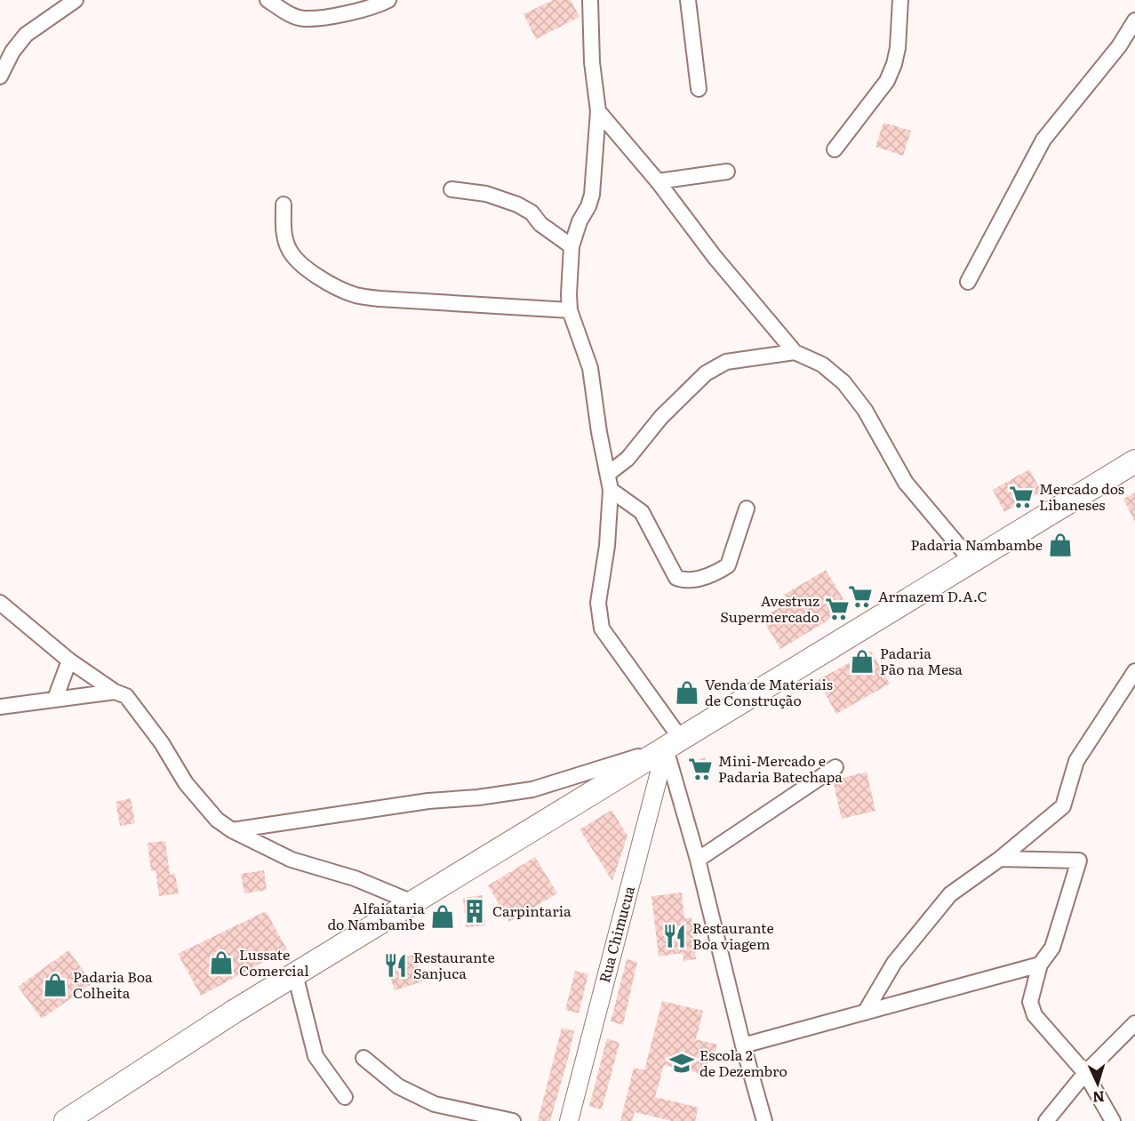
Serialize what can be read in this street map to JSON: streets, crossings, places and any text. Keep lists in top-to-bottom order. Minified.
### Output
{"streets":{"street":["Rua Chimucua"]},"places":{"supermarket":["Mercado dos Libaneses","Armazem D.A.C","Avestruz Supermercado","Mini-Mercado e Padaria Batechapa"],"shop":["Padaria Nambambe","Padaria Pão na Mesa","Venda de Materiais de Construção","Alfaiataria do Nambambe","Lussate Comercial","Padaria Boa Colheita"],"building":["Carpintaria"],"restaurant":["Restaurante Boa viagem","Restaurante Sanjuca"],"school or university":["Escola 2 de Dezembro"]},"north":"bottom"}
